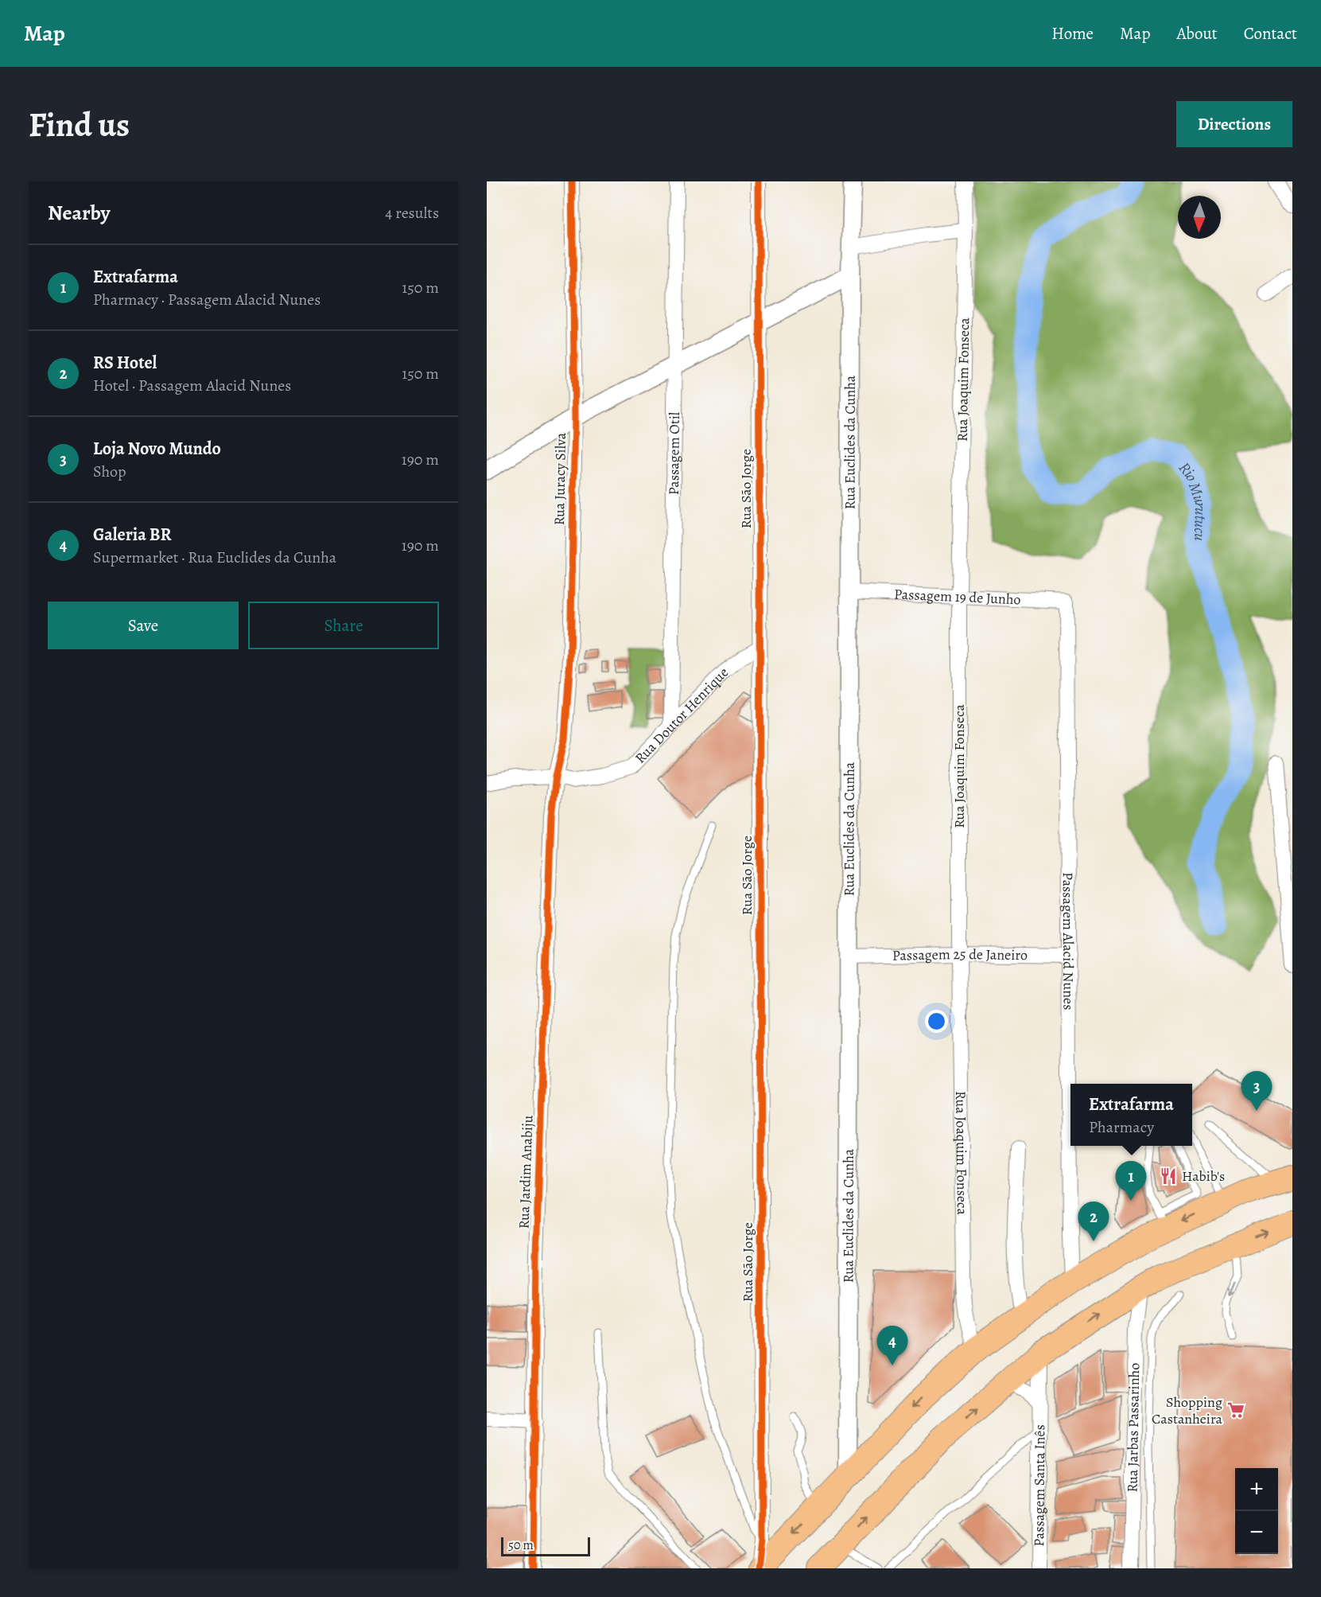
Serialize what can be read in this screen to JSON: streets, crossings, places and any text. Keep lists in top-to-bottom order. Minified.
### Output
{"streets":{"street":["Rua Joaquim Fonseca","Rua Euclides da Cunha","Passagem Otil","Rua Juracy Silva","Rua São Jorge","Passagem 19 de Junho","Rua Doutor Henrique","Passagem Alacid Nunes","Passagem 25 de Janeiro","Rua Jardim Anabiju","Rua Jarbas Passarinho","Passagem Santa Inês"]},"crossings":[["Rua Joaquim Fonseca","Passagem 19 de Junho"],["Rua Joaquim Fonseca","Passagem 25 de Janeiro"],["Rua Euclides da Cunha","Passagem 19 de Junho"],["Rua Euclides da Cunha","Passagem 25 de Janeiro"],["Passagem Otil","Rua Doutor Henrique"],["Rua Juracy Silva","Rua Doutor Henrique"],["Rua Juracy Silva","Rua Jardim Anabiju"],["Rua São Jorge","Rua Doutor Henrique"],["Passagem 19 de Junho","Passagem Alacid Nunes"],["Rua Doutor Henrique","Rua Jardim Anabiju"],["Passagem Alacid Nunes","Passagem 25 de Janeiro"]],"water":["Rio Murutucu"],"places":{"restaurant":["Habib's"],"supermarket":["Shopping Castanheira"]},"scale_bar":"50 m","north":"bottom","page":{"header":"Map","nav":["Home","Map","About","Contact"],"buttons":["Directions",["Save","Share"]],"title":"Find us","heading":["Nearby","4 results"],"list":[{"mark":"1","name":"Extrafarma","note":"Pharmacy · Passagem Alacid Nunes","value":"150 m"},{"mark":"2","name":"RS Hotel","note":"Hotel · Passagem Alacid Nunes","value":"150 m"},{"mark":"3","name":"Loja Novo Mundo","note":"Shop","value":"190 m"},{"mark":"4","name":"Galeria BR","note":"Supermarket · Rua Euclides da Cunha","value":"190 m"}],"pins":["3","1","2","4"],"popup":["Extrafarma","Pharmacy"],"map_buttons":["+","−"],"scale":"50 m"}}
